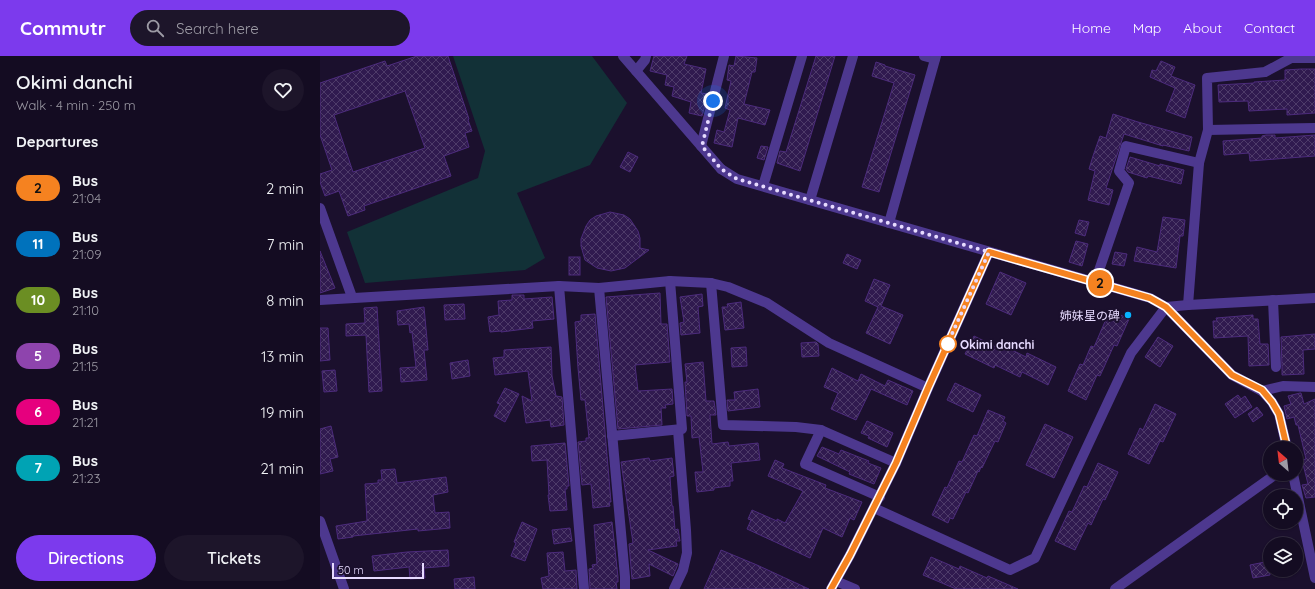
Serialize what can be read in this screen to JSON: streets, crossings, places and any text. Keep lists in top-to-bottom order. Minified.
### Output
{"places":["姉妹星の碑","Okimi danchi"],"lines":["bus line 2"],"scale_bar":"50 m","north":"top left","page":{"header":"Commutr","search":"Search here","nav":["Home","Map","About","Contact"],"heading":[["Okimi danchi","Walk · 4 min · 250 m"],"Departures"],"on_map":"2","list":[{"mark":"2","name":"Bus","note":"21:04","value":"2 min"},{"mark":"11","name":"Bus","note":"21:09","value":"7 min"},{"mark":"10","name":"Bus","note":"21:10","value":"8 min"},{"mark":"5","name":"Bus","note":"21:15","value":"13 min"},{"mark":"6","name":"Bus","note":"21:21","value":"19 min"},{"mark":"7","name":"Bus","note":"21:23","value":"21 min"}],"buttons":["Directions","Tickets"],"scale":"50 m"}}
